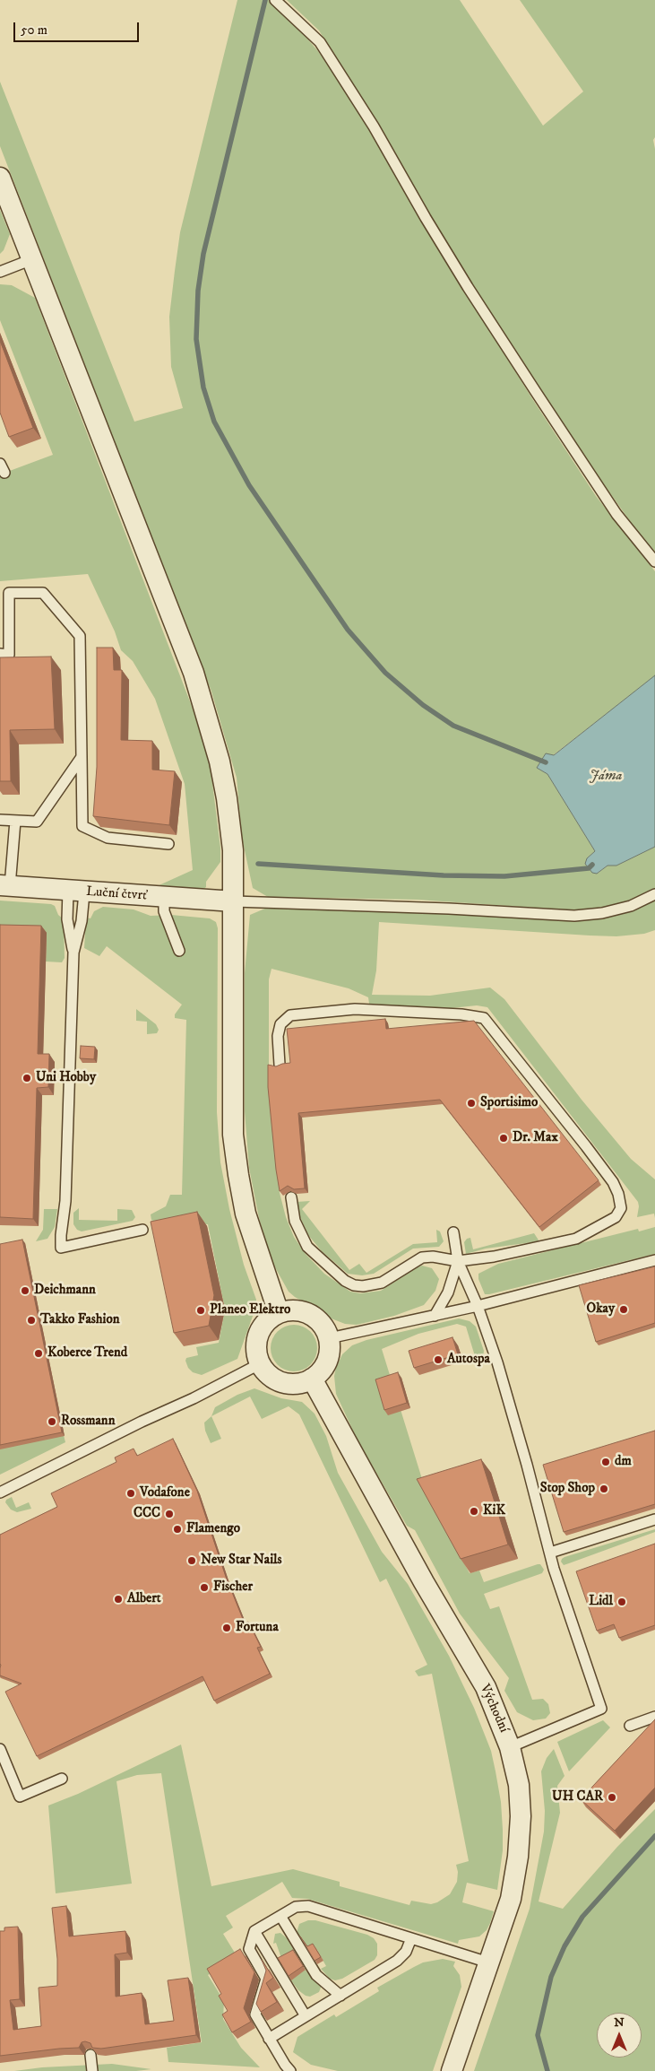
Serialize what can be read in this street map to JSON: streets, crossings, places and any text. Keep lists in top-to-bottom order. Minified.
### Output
{"streets":{"street":["Luční čtvrť","Východní"]},"water":["Jáma"],"places":["Uni Hobby","Sportisimo","Dr. Max","Deichmann","Okay","Planeo Elektro","Takko Fashion","Koberce Trend","Autospa","Rossmann","dm","Stop Shop","Vodafone","KiK","CCC","Flamengo","New Star Nails","Fischer","Albert","Lidl","Fortuna","UH CAR"],"scale_bar":"50 m","north":"top"}
